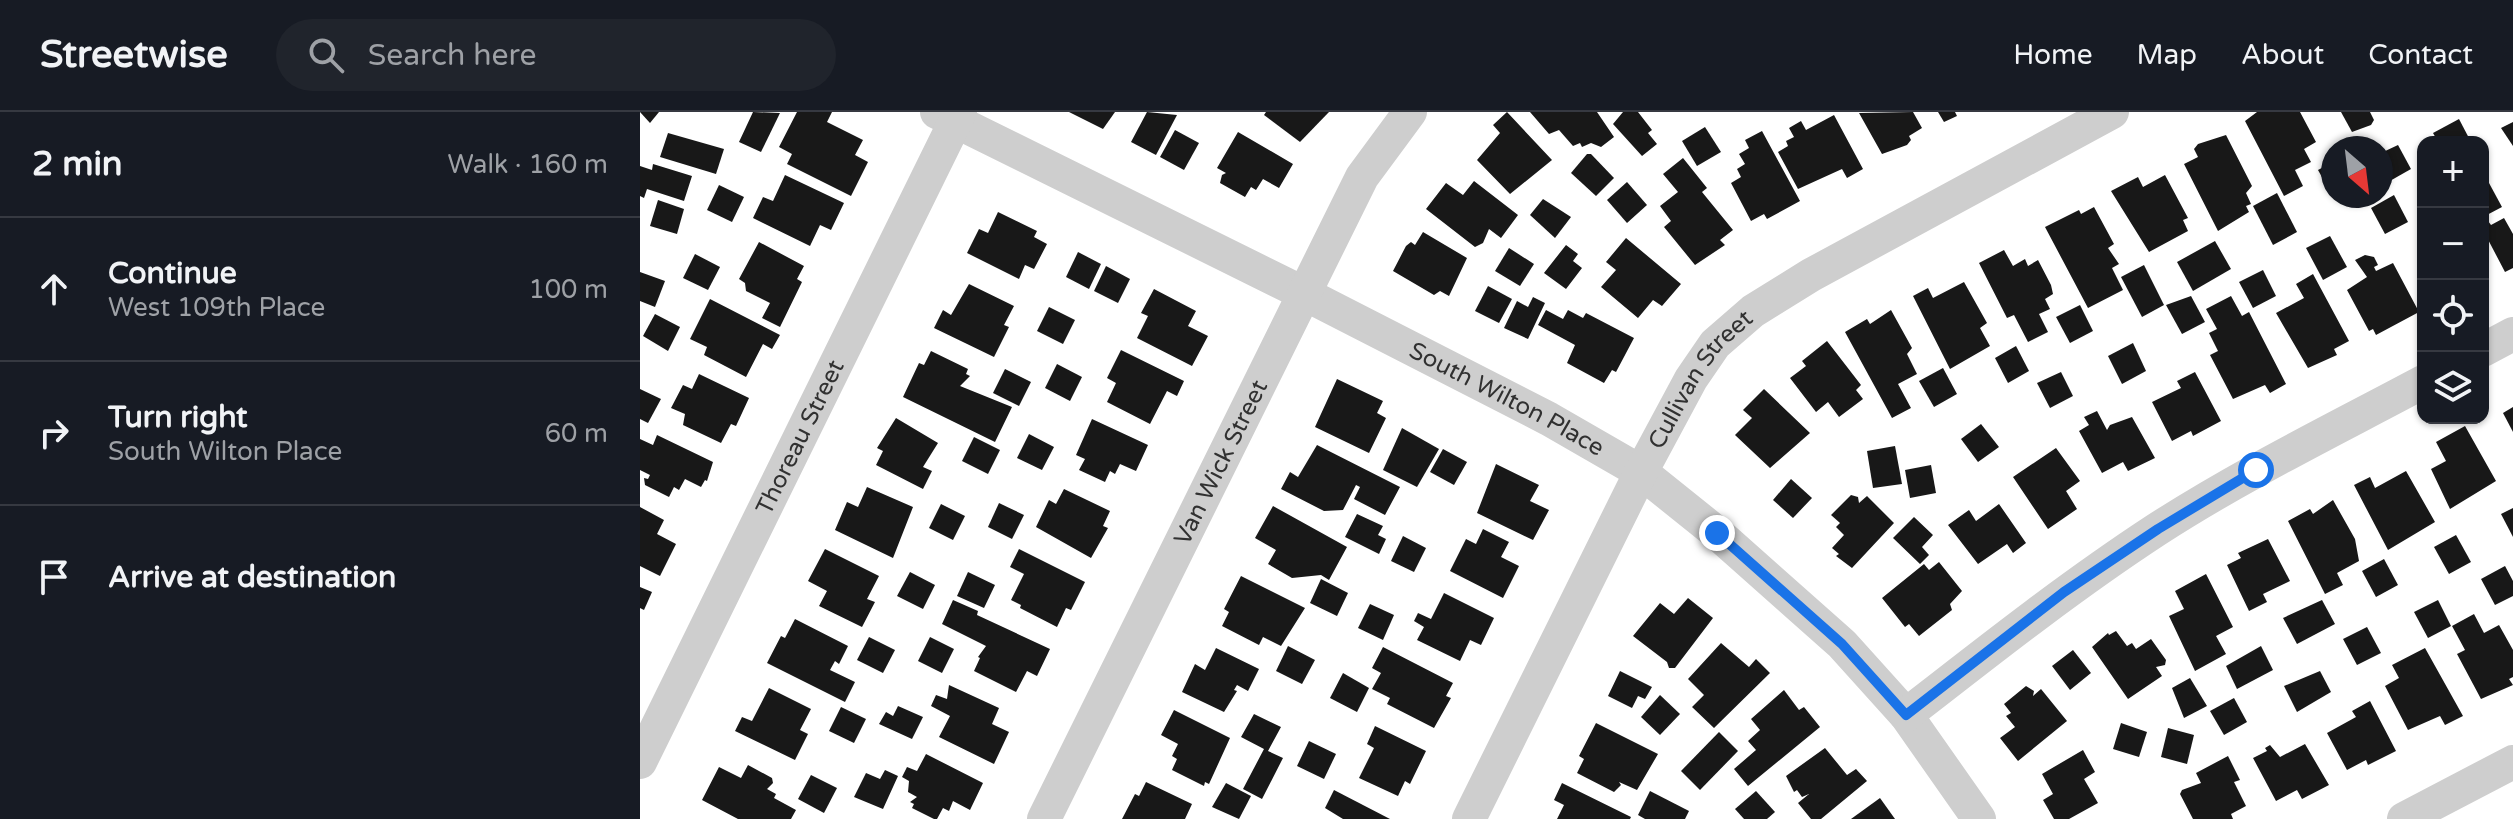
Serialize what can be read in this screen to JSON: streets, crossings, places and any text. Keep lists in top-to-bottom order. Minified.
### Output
{"streets":{"street":["Cullivan Street","South Wilton Place","Thoreau Street","Van Wick Street"]},"crossings":[["Cullivan Street","South Wilton Place"],["South Wilton Place","Thoreau Street"],["South Wilton Place","Van Wick Street"]],"north":"bottom right","page":{"header":"Streetwise","search":"Search here","nav":["Home","Map","About","Contact"],"heading":["2 min","Walk · 160 m"],"map_buttons":["+","−"],"list":[["Continue","West 109th Place","100 m"],["Turn right","South Wilton Place","60 m"],"Arrive at destination"]}}
